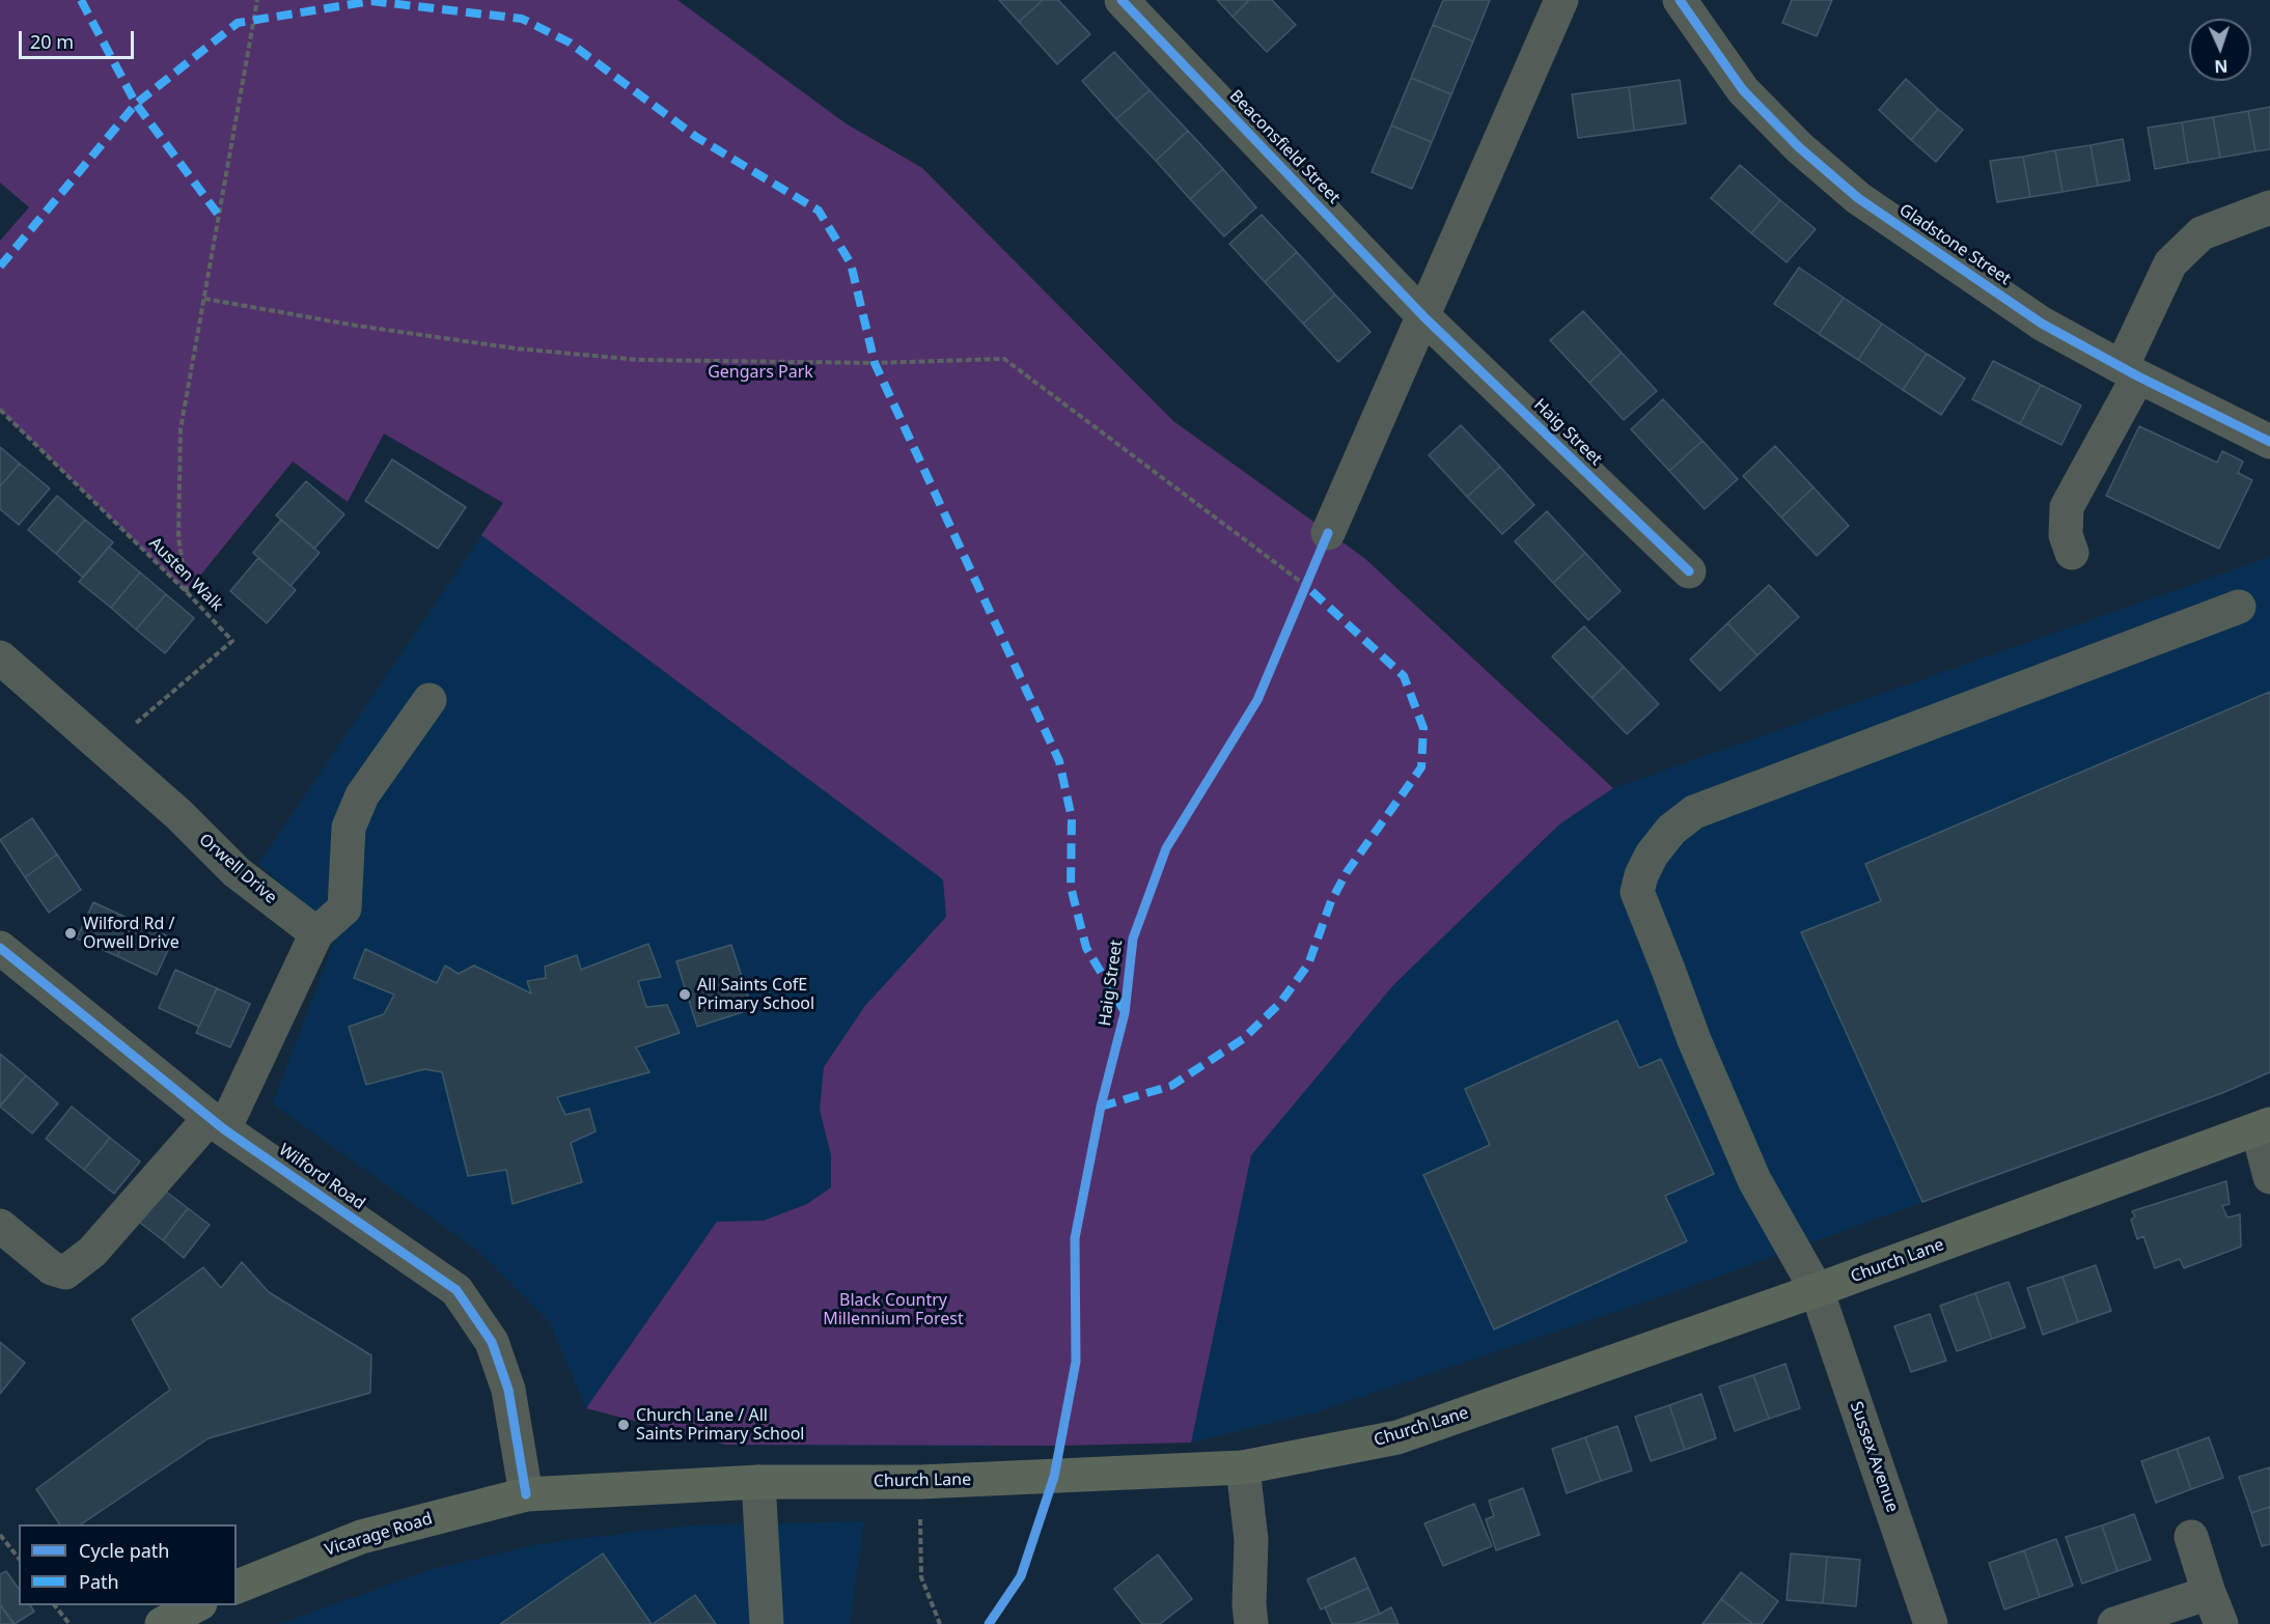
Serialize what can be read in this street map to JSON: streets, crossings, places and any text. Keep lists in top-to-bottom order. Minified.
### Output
{"streets":{"main road":["Church Lane","Vicarage Road"],"street":["Beaconsfield Street","Gladstone Street","Haig Street","Orwell Drive","Wilford Road","Sussex Avenue"],"path":["Austen Walk"]},"crossings":[["Beaconsfield Street","Haig Street"],["Austen Walk","Orwell Drive"],["Wilford Road","Church Lane"],["Wilford Road","Vicarage Road"],["Church Lane","Sussex Avenue"],["Church Lane","Vicarage Road"]],"parks":["Gengars Park","Black Country Millennium Forest"],"places":["Wilford Rd / Orwell Drive","All Saints CofE Primary School","Church Lane / All Saints Primary School"],"legend":["Cycle path","Path"],"scale_bar":"20 m","north":"bottom"}
